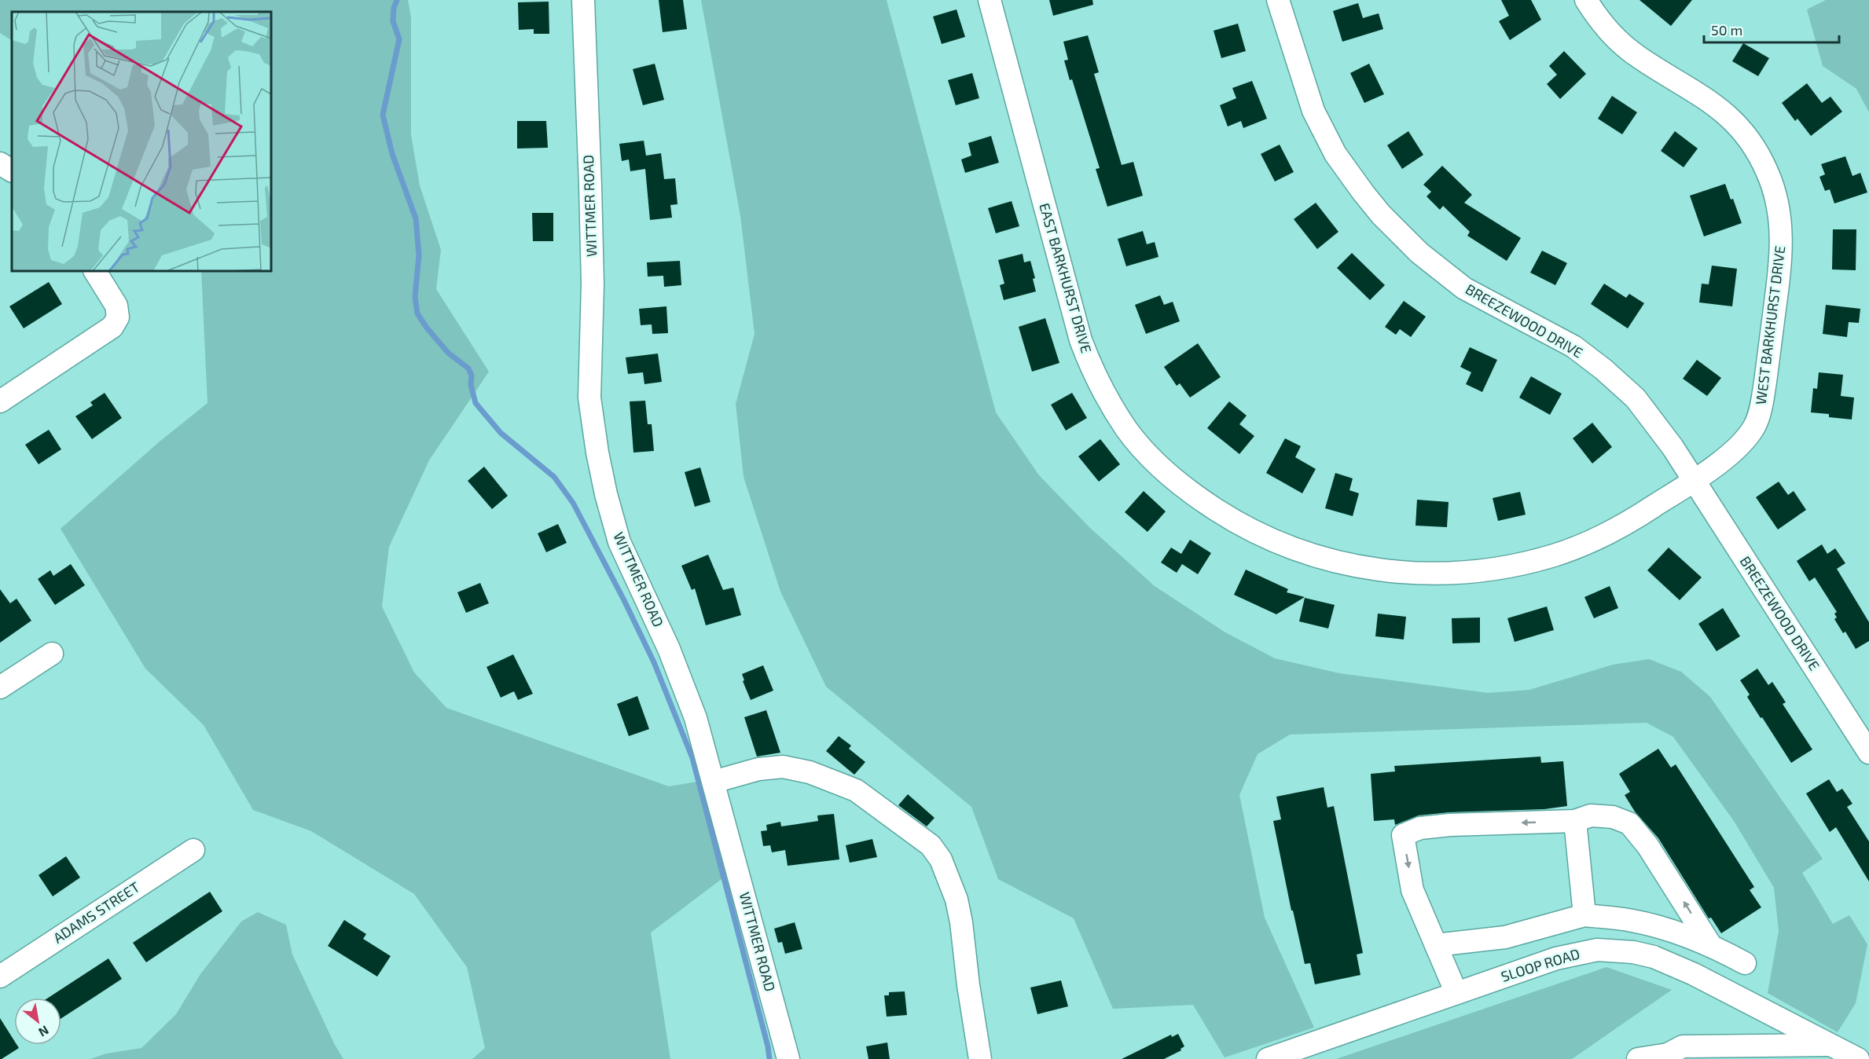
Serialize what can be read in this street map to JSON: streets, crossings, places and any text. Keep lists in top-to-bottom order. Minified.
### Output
{"streets":{"street":["WITTMER ROAD","EAST BARKHURST DRIVE","BREEZEWOOD DRIVE","WEST BARKHURST DRIVE","ADAMS STREET","SLOOP ROAD"]},"crossings":[["EAST BARKHURST DRIVE","BREEZEWOOD DRIVE"],["EAST BARKHURST DRIVE","WEST BARKHURST DRIVE"],["BREEZEWOOD DRIVE","WEST BARKHURST DRIVE"]],"scale_bar":"50 m","north":"bottom right"}
